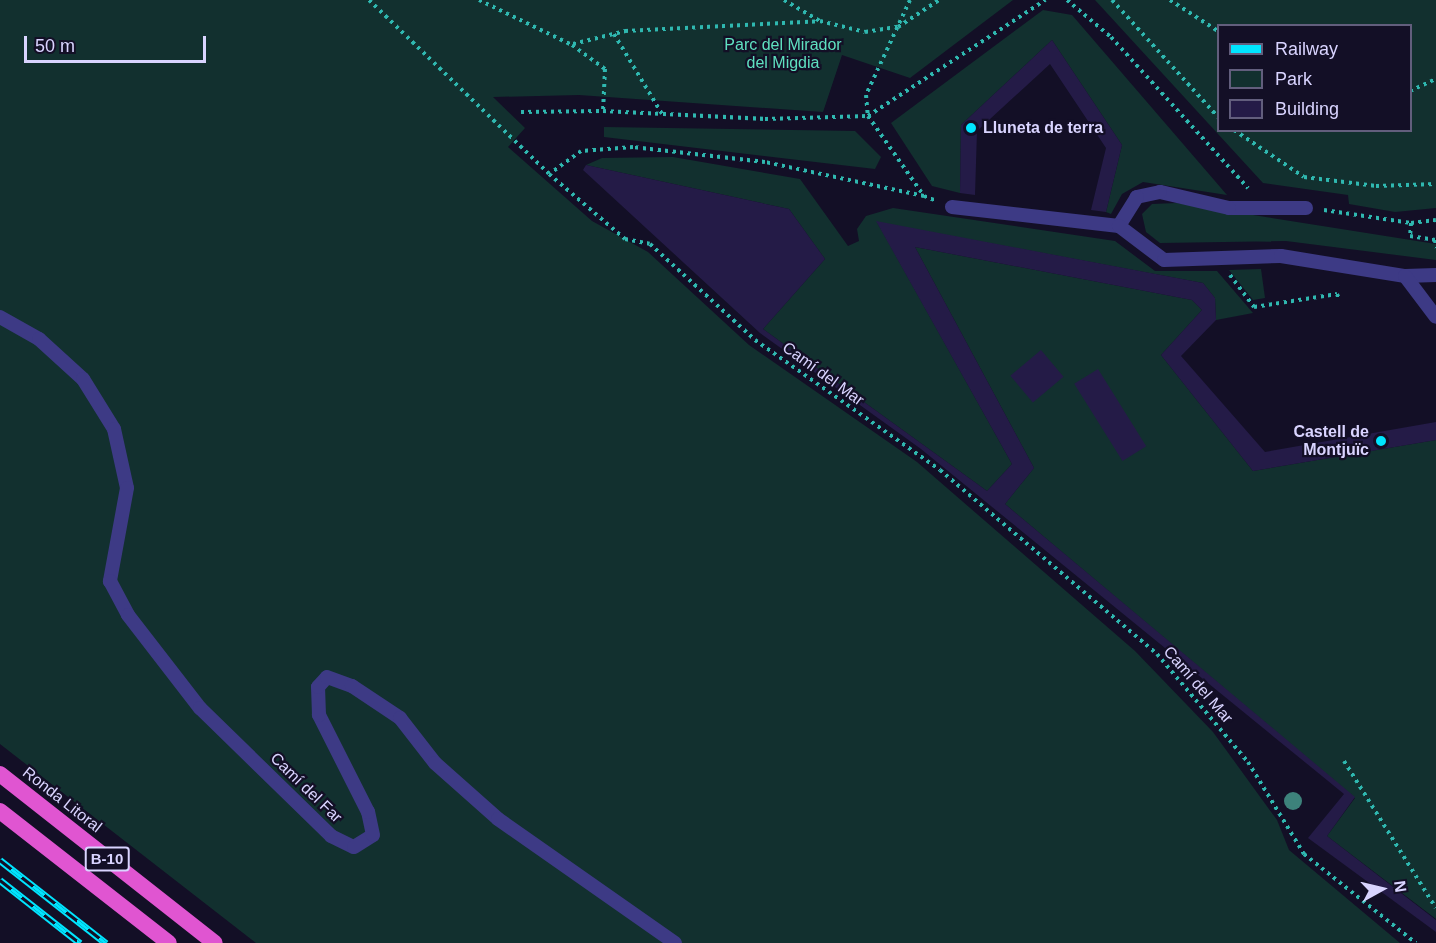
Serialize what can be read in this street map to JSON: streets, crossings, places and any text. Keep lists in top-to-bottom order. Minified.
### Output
{"streets":{"highway":["Ronda Litoral","B-10"],"lane":["Camí del Far"],"path":["Camí del Mar"]},"parks":["Parc del Mirador del Migdia"],"places":["Lluneta de terra","Castell de Montjuïc"],"legend":["Railway","Park","Building"],"scale_bar":"50 m","north":"right"}
